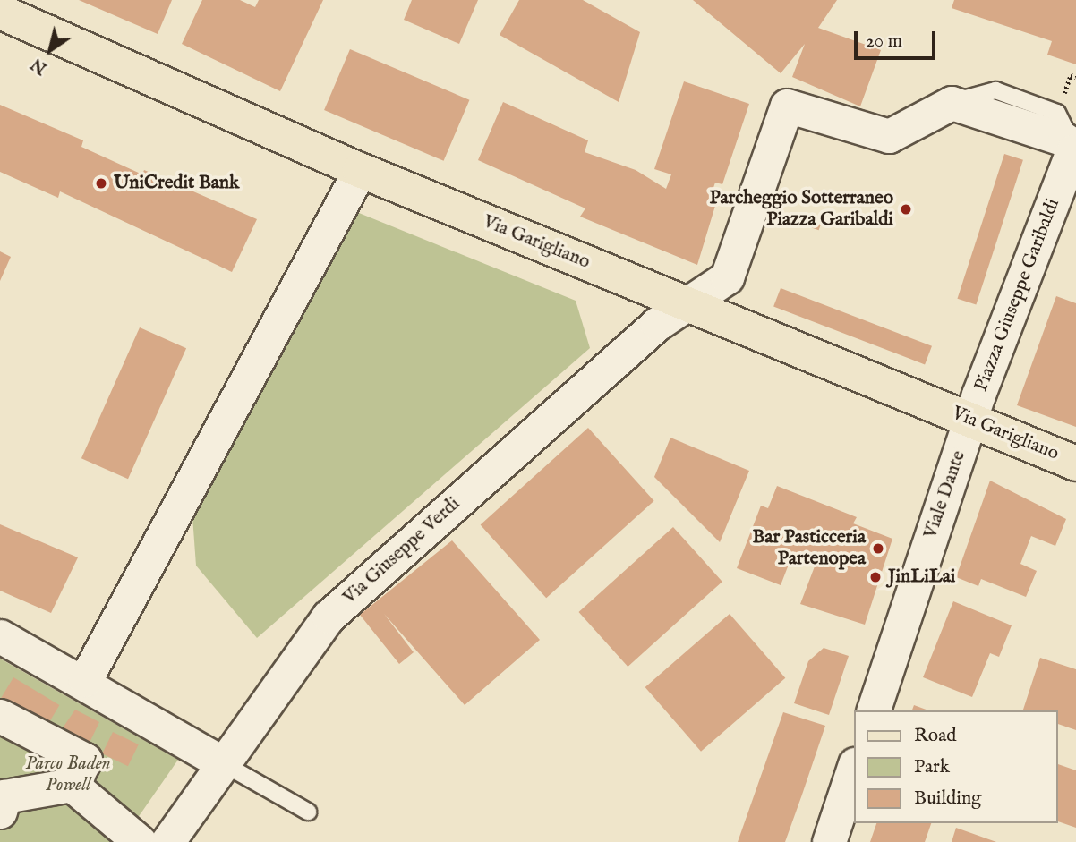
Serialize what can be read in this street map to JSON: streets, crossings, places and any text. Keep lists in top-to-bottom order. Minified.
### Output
{"streets":{"main road":["Via Garigliano"],"street":["Piazza Giuseppe Garibaldi","Viale Dante","Via Giuseppe Verdi"]},"crossings":[["Via Garigliano","Piazza Giuseppe Garibaldi"],["Via Garigliano","Viale Dante"],["Via Garigliano","Via Giuseppe Verdi"],["Piazza Giuseppe Garibaldi","Viale Dante"],["Piazza Giuseppe Garibaldi","Via Giuseppe Verdi"]],"parks":["Parco Baden Powell"],"places":["UniCredit Bank","Parcheggio Sotterraneo Piazza Garibaldi","Bar Pasticceria Partenopea","JinLiLai"],"legend":["Road","Park","Building"],"scale_bar":"20 m","north":"bottom left"}
